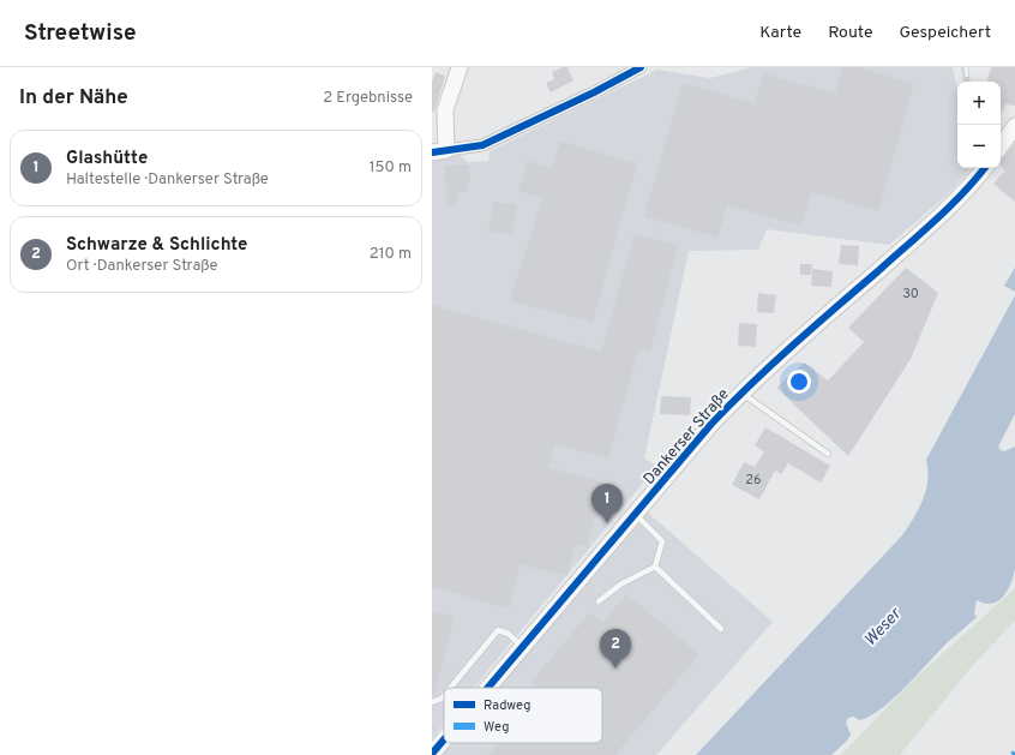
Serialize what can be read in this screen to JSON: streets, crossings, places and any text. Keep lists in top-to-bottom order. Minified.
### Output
{"streets":{"main road":["Dankerser Straße"]},"water":["Weser"],"house_numbers":["30","26"],"legend":["Radweg","Weg"],"page":{"header":"Streetwise","nav":["Karte","Route","Gespeichert"],"heading":["In der Nähe","2 Ergebnisse"],"map_buttons":["+","−"],"list":[{"mark":"1","name":"Glashütte","note":"Haltestelle · Dankerser Straße","value":"150 m"},{"mark":"2","name":"Schwarze & Schlichte","note":"Ort · Dankerser Straße","value":"210 m"}],"pins":["1","2"]}}
